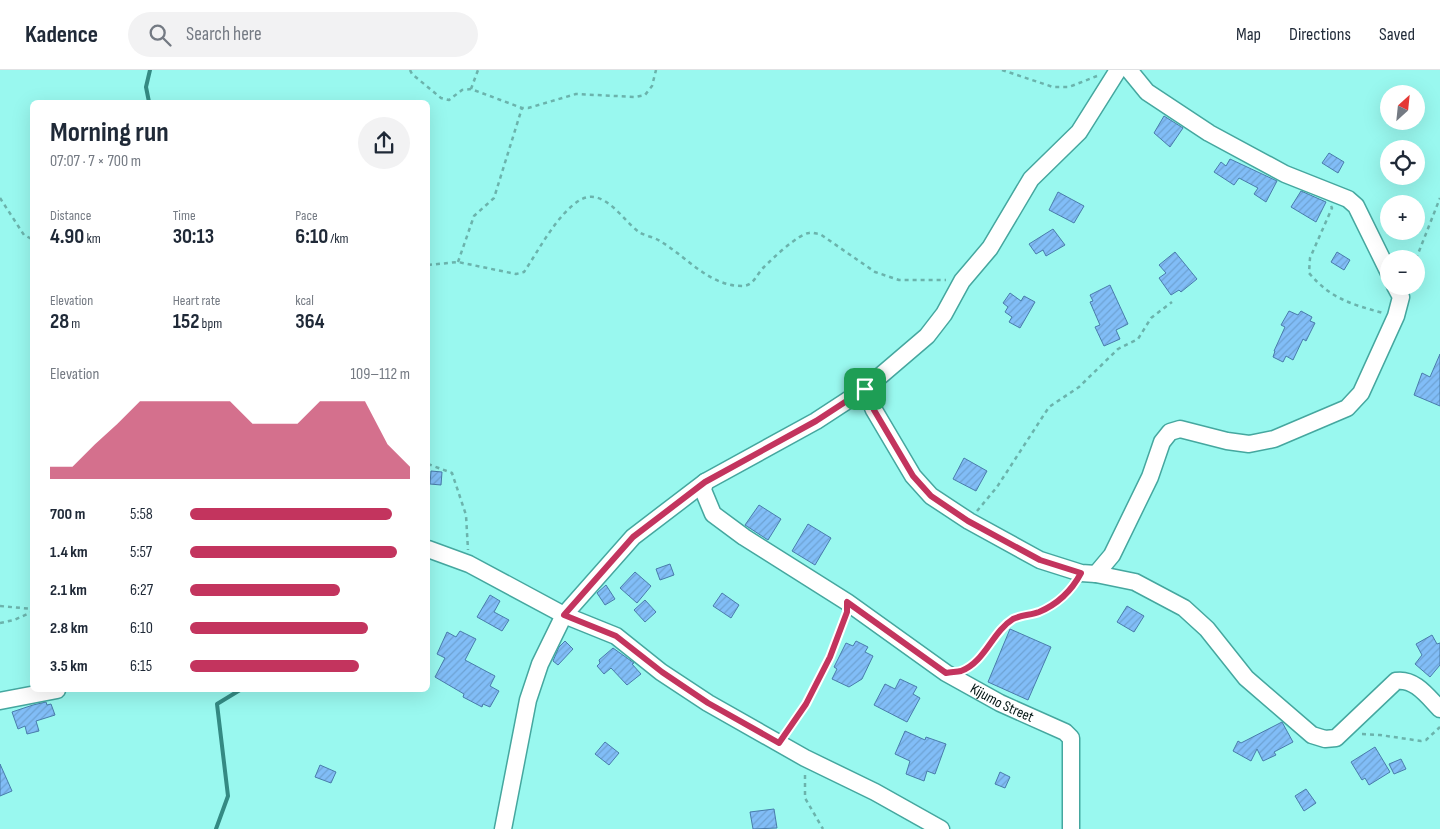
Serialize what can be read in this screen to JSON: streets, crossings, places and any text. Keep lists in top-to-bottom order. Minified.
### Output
{"streets":{"street":["Kijumo Street"]},"north":"top right","page":{"header":"Kadence","search":"Search here","nav":["Map","Directions","Saved"],"map_buttons":["+","−"],"heading":["Morning run","07:07 · 7 × 700 m"],"stats":[["Distance","4.90 km"],["Time","30:13"],["Pace","6:10 /km"],["Elevation","28 m"],["Heart rate","152 bpm"],["kcal","364"]],"chart":["Elevation","109–112 m"],"list":[{"name":"700 m","note":"5:58"},{"name":"1.4 km","note":"5:57"},{"name":"2.1 km","note":"6:27"},{"name":"2.8 km","note":"6:10"},{"name":"3.5 km","note":"6:15"}]}}
